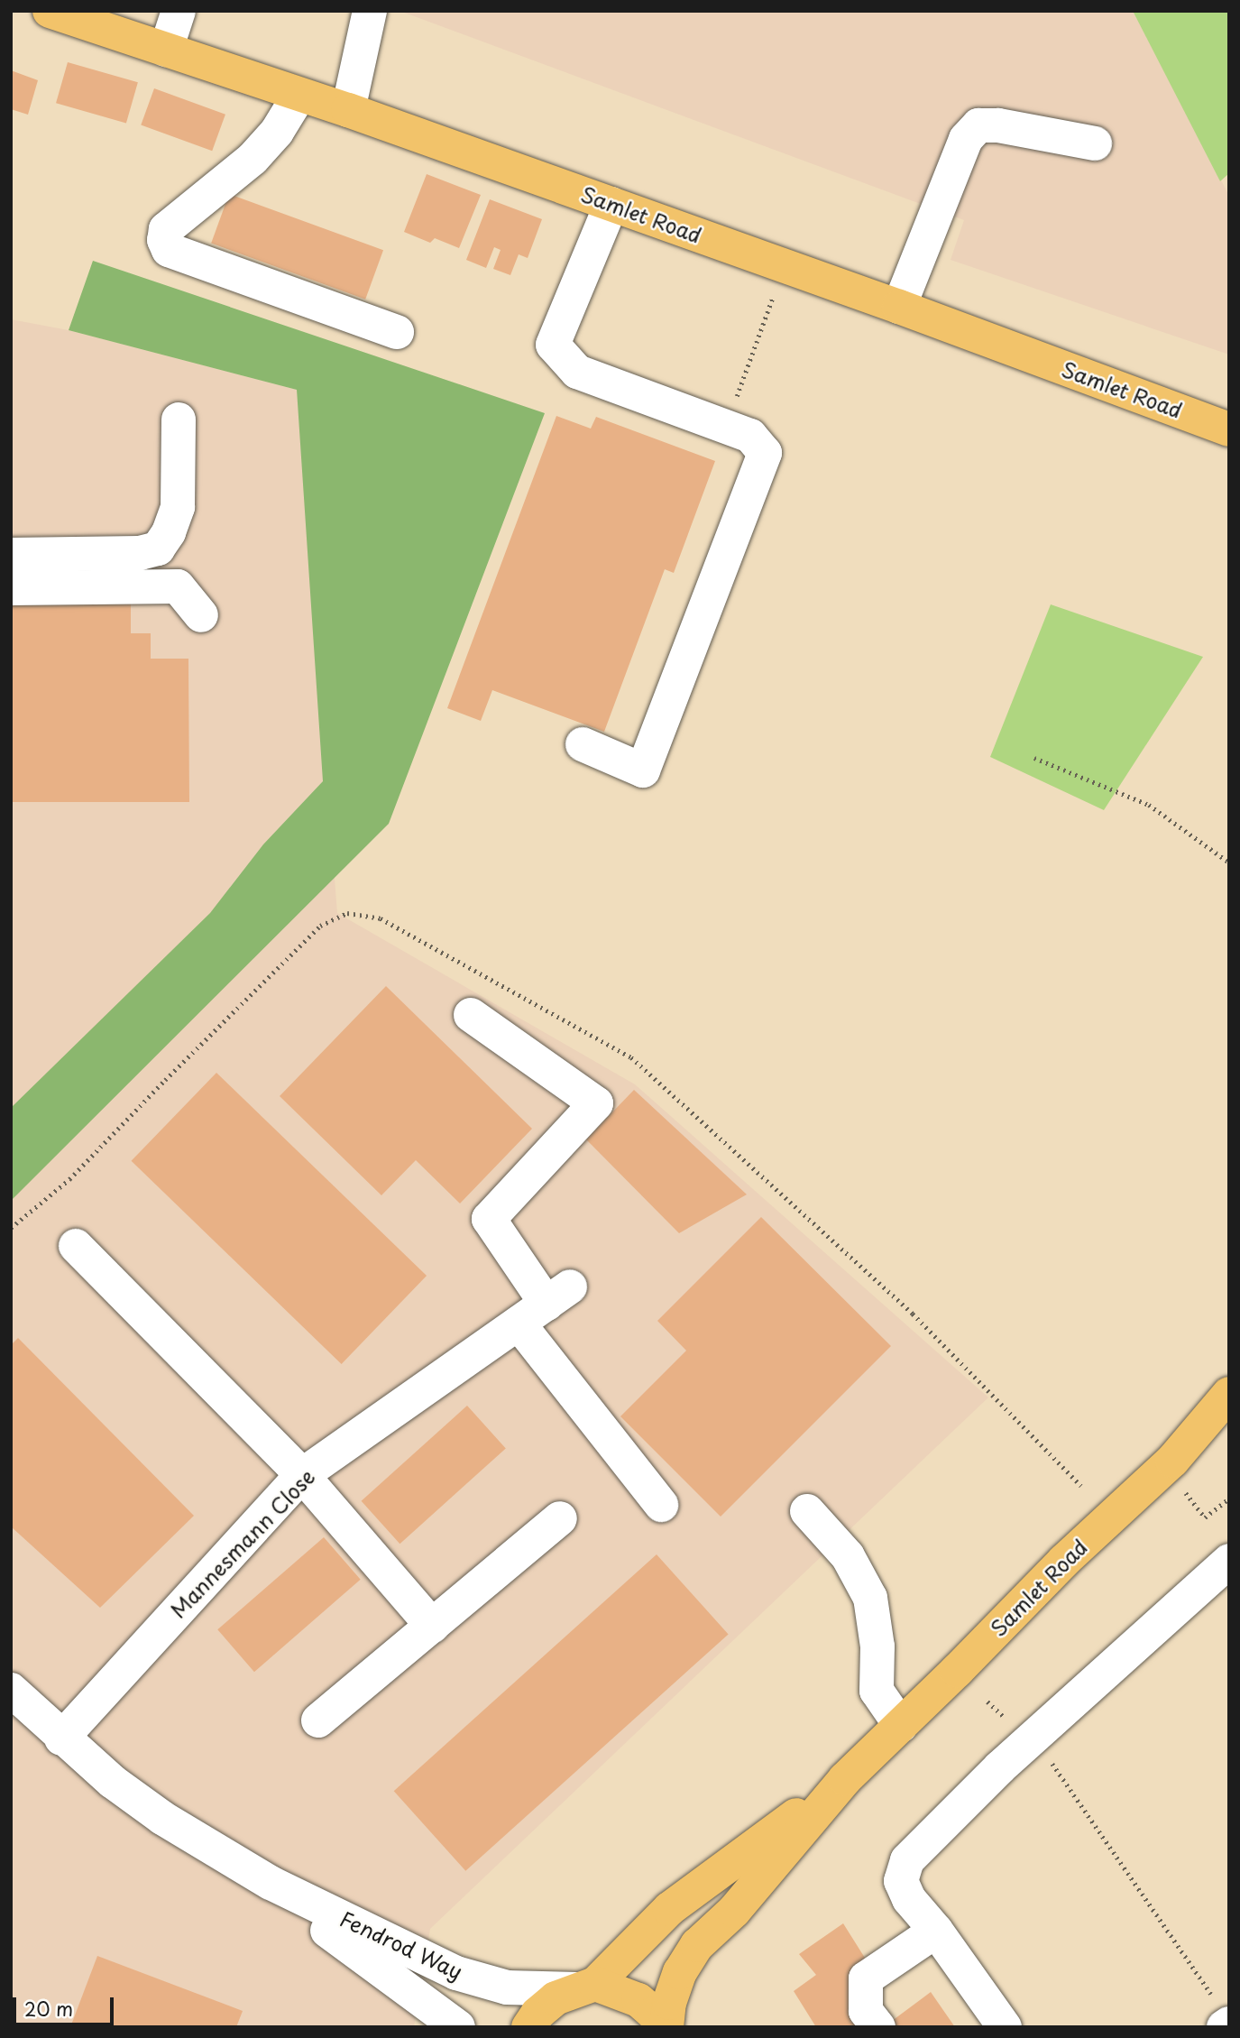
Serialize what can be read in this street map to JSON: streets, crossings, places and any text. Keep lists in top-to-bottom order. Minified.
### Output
{"streets":{"main road":["Samlet Road"],"street":["Mannesmann Close","Fendrod Way"]},"crossings":[["Samlet Road","Fendrod Way"],["Mannesmann Close","Fendrod Way"]],"scale_bar":"20 m"}
